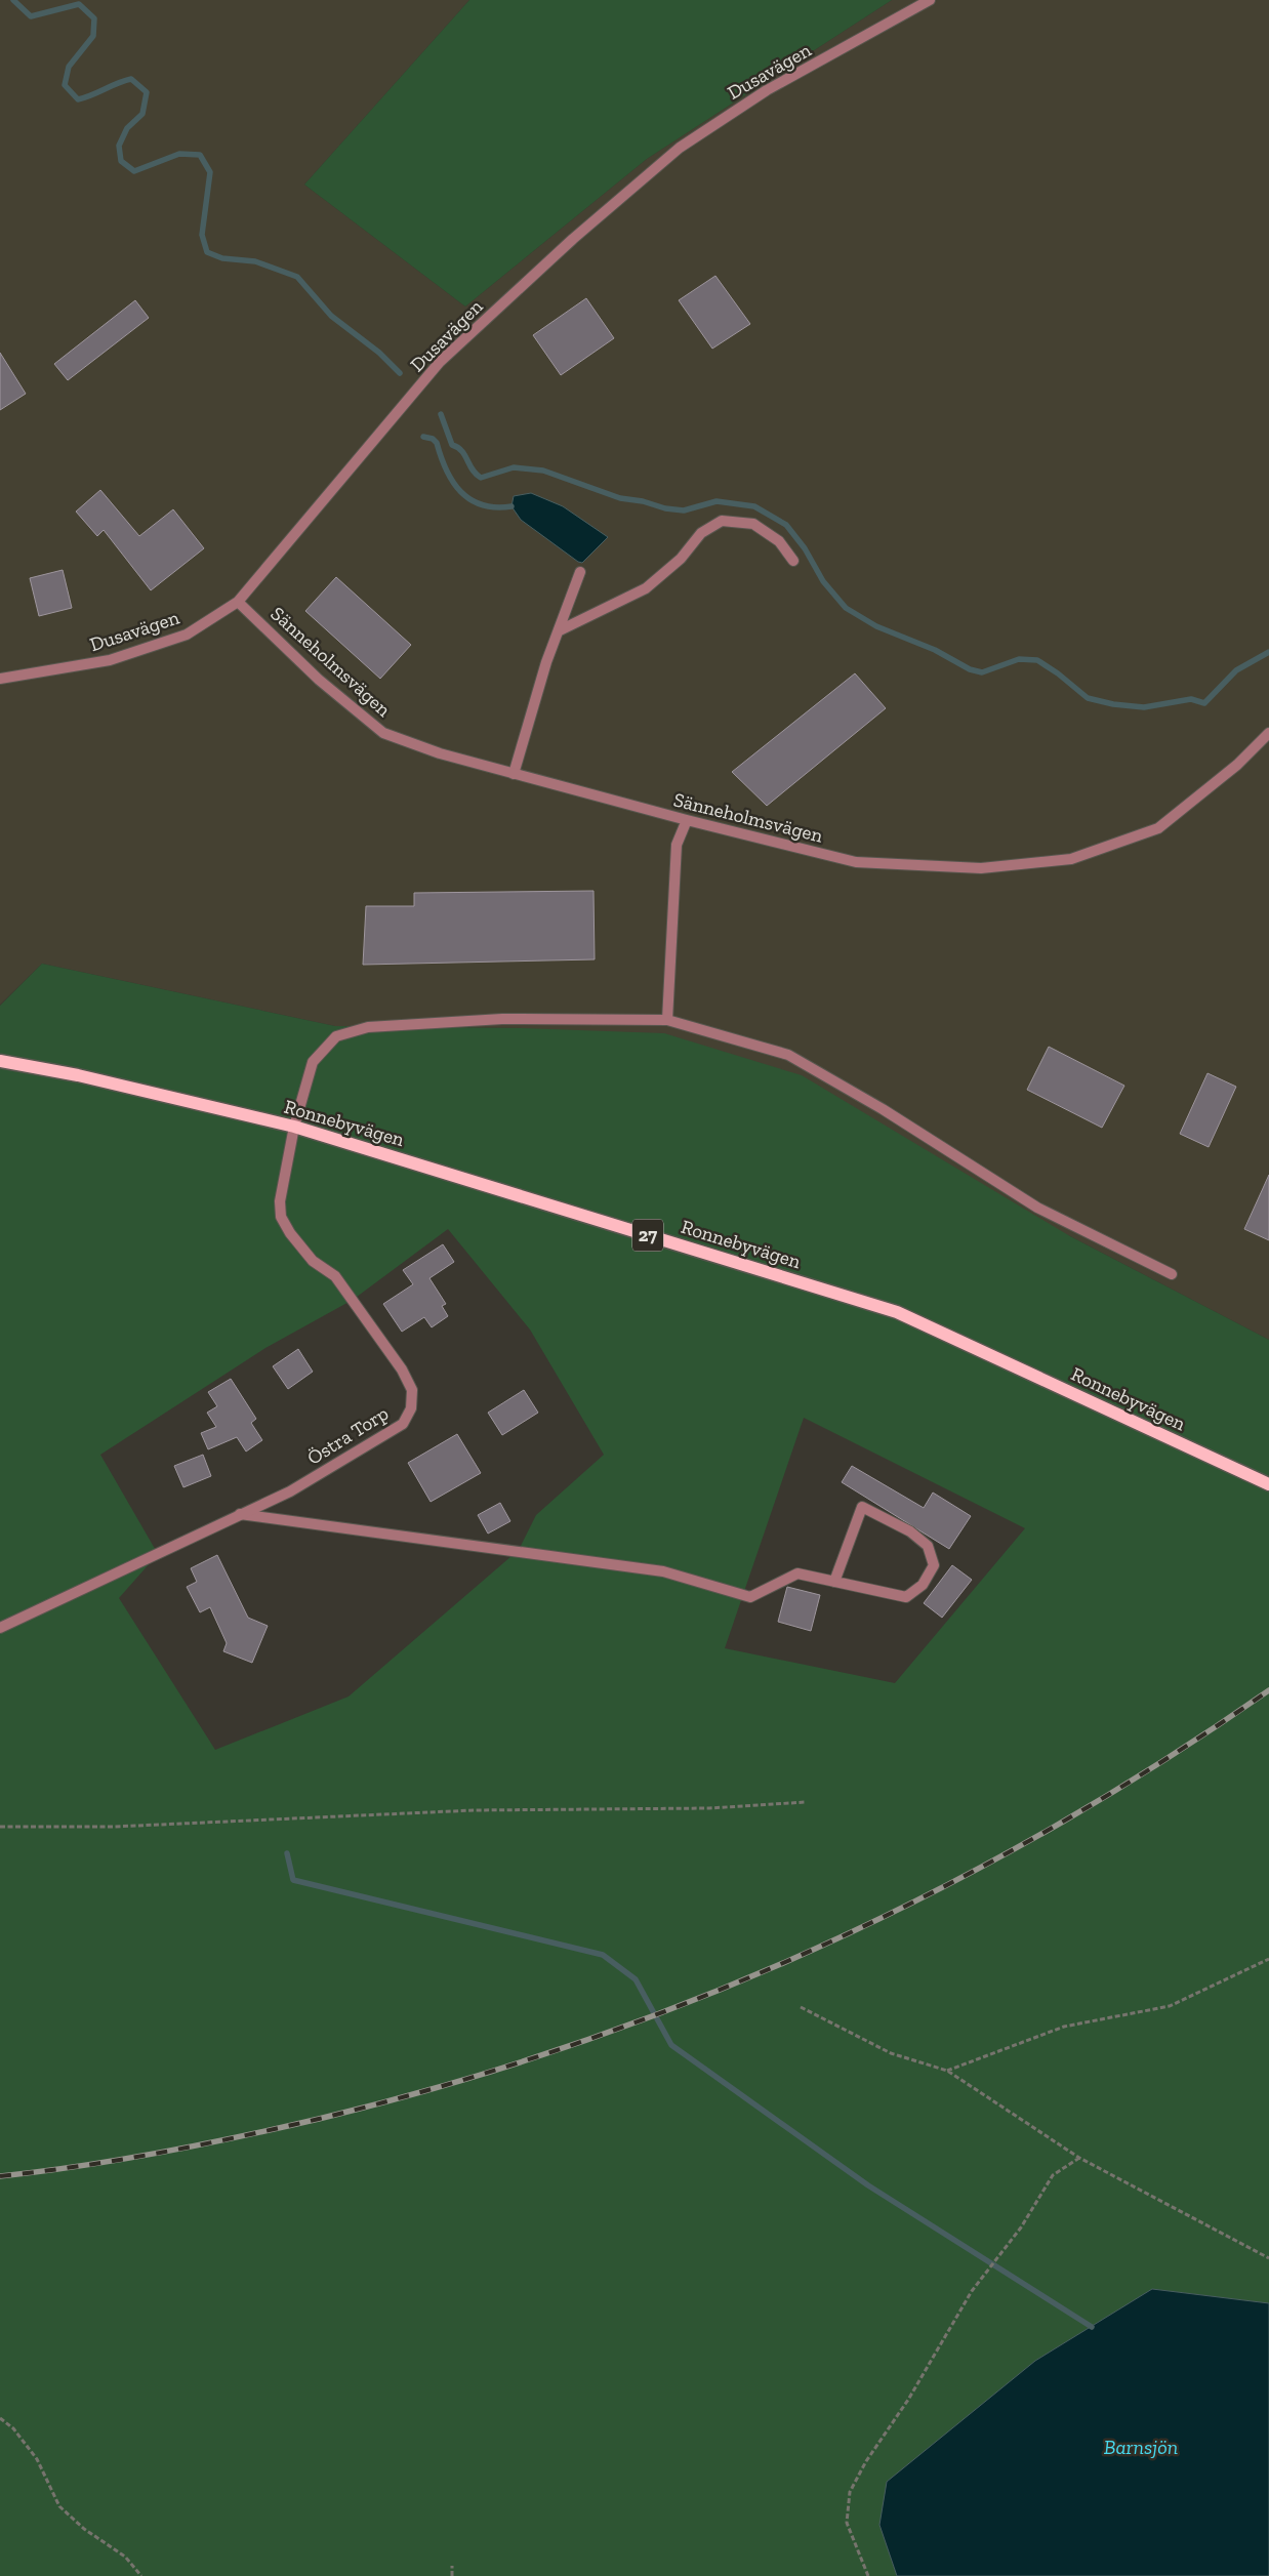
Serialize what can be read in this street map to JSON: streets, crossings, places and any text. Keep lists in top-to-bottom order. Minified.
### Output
{"streets":{"main road":["Ronnebyvägen","27"],"street":["Dusavägen","Sänneholmsvägen","Östra Torp"]},"crossings":[["Dusavägen","Sänneholmsvägen"],["Ronnebyvägen","Östra Torp"]],"water":["Barnsjön"]}
